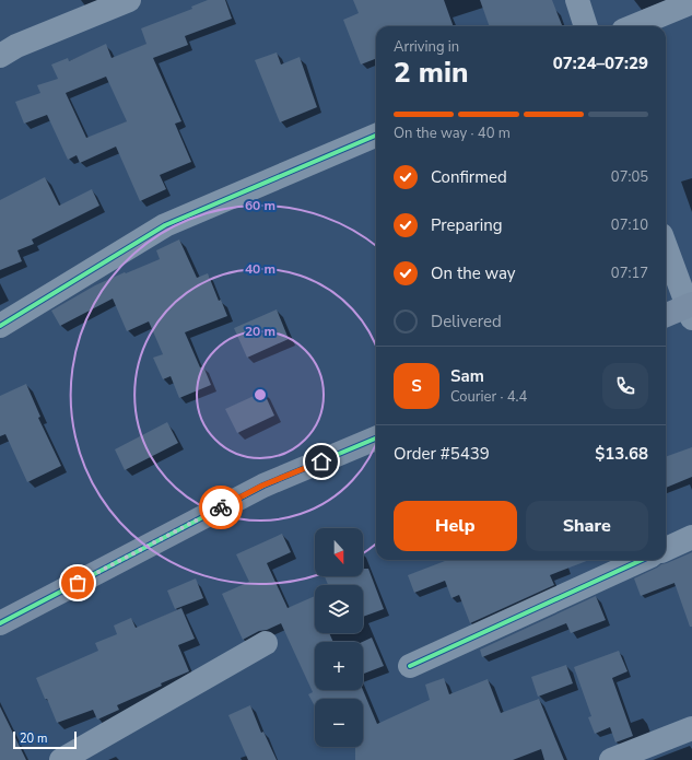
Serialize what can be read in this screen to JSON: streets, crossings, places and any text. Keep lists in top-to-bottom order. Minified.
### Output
{"scale_bar":"20 m","north":"bottom","page":{"heading":["2 min","Arriving in","07:24–07:29"],"panel":["Sam","Courier · 4.4","Order #5439","$13.68"],"bar":"On the way · 40 m","list":[["Confirmed","07:05"],["Preparing","07:10"],["On the way","07:17"],"Delivered"],"round":"S","buttons":["Help","Share"],"map_buttons":["+","−"],"scale":"20 m"},"rings":["60 m","40 m","20 m"]}
